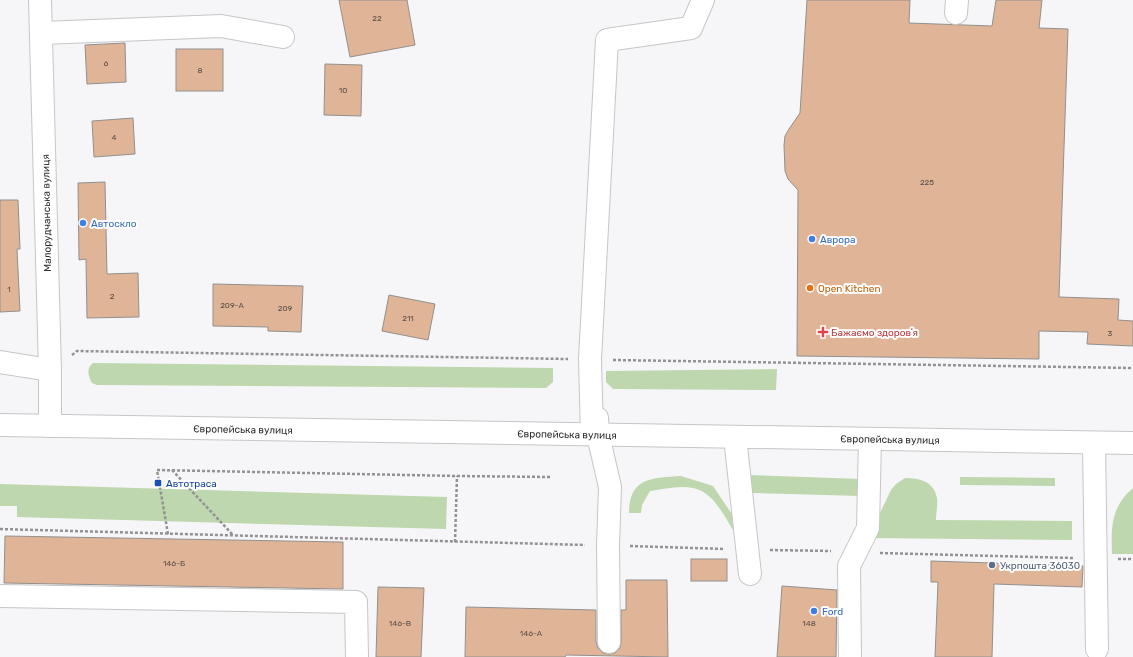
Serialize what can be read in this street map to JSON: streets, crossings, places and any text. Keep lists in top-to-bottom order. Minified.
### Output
{"streets":{"main road":["Малорудчанська вулиця","Європейська вулиця"]},"crossings":[["Малорудчанська вулиця","Європейська вулиця"]],"places":{"other":["Автоскло","Аврора","Open Kitchen","Укрпошта 36030","Ford"],"health":["Бажаємо здоровʼя"],"transit":["Автотраса"]},"house_numbers":["22","6","8","10","4","225","1","2","209-А","209","211","3","146-Б","146-В","148","146-А"]}
